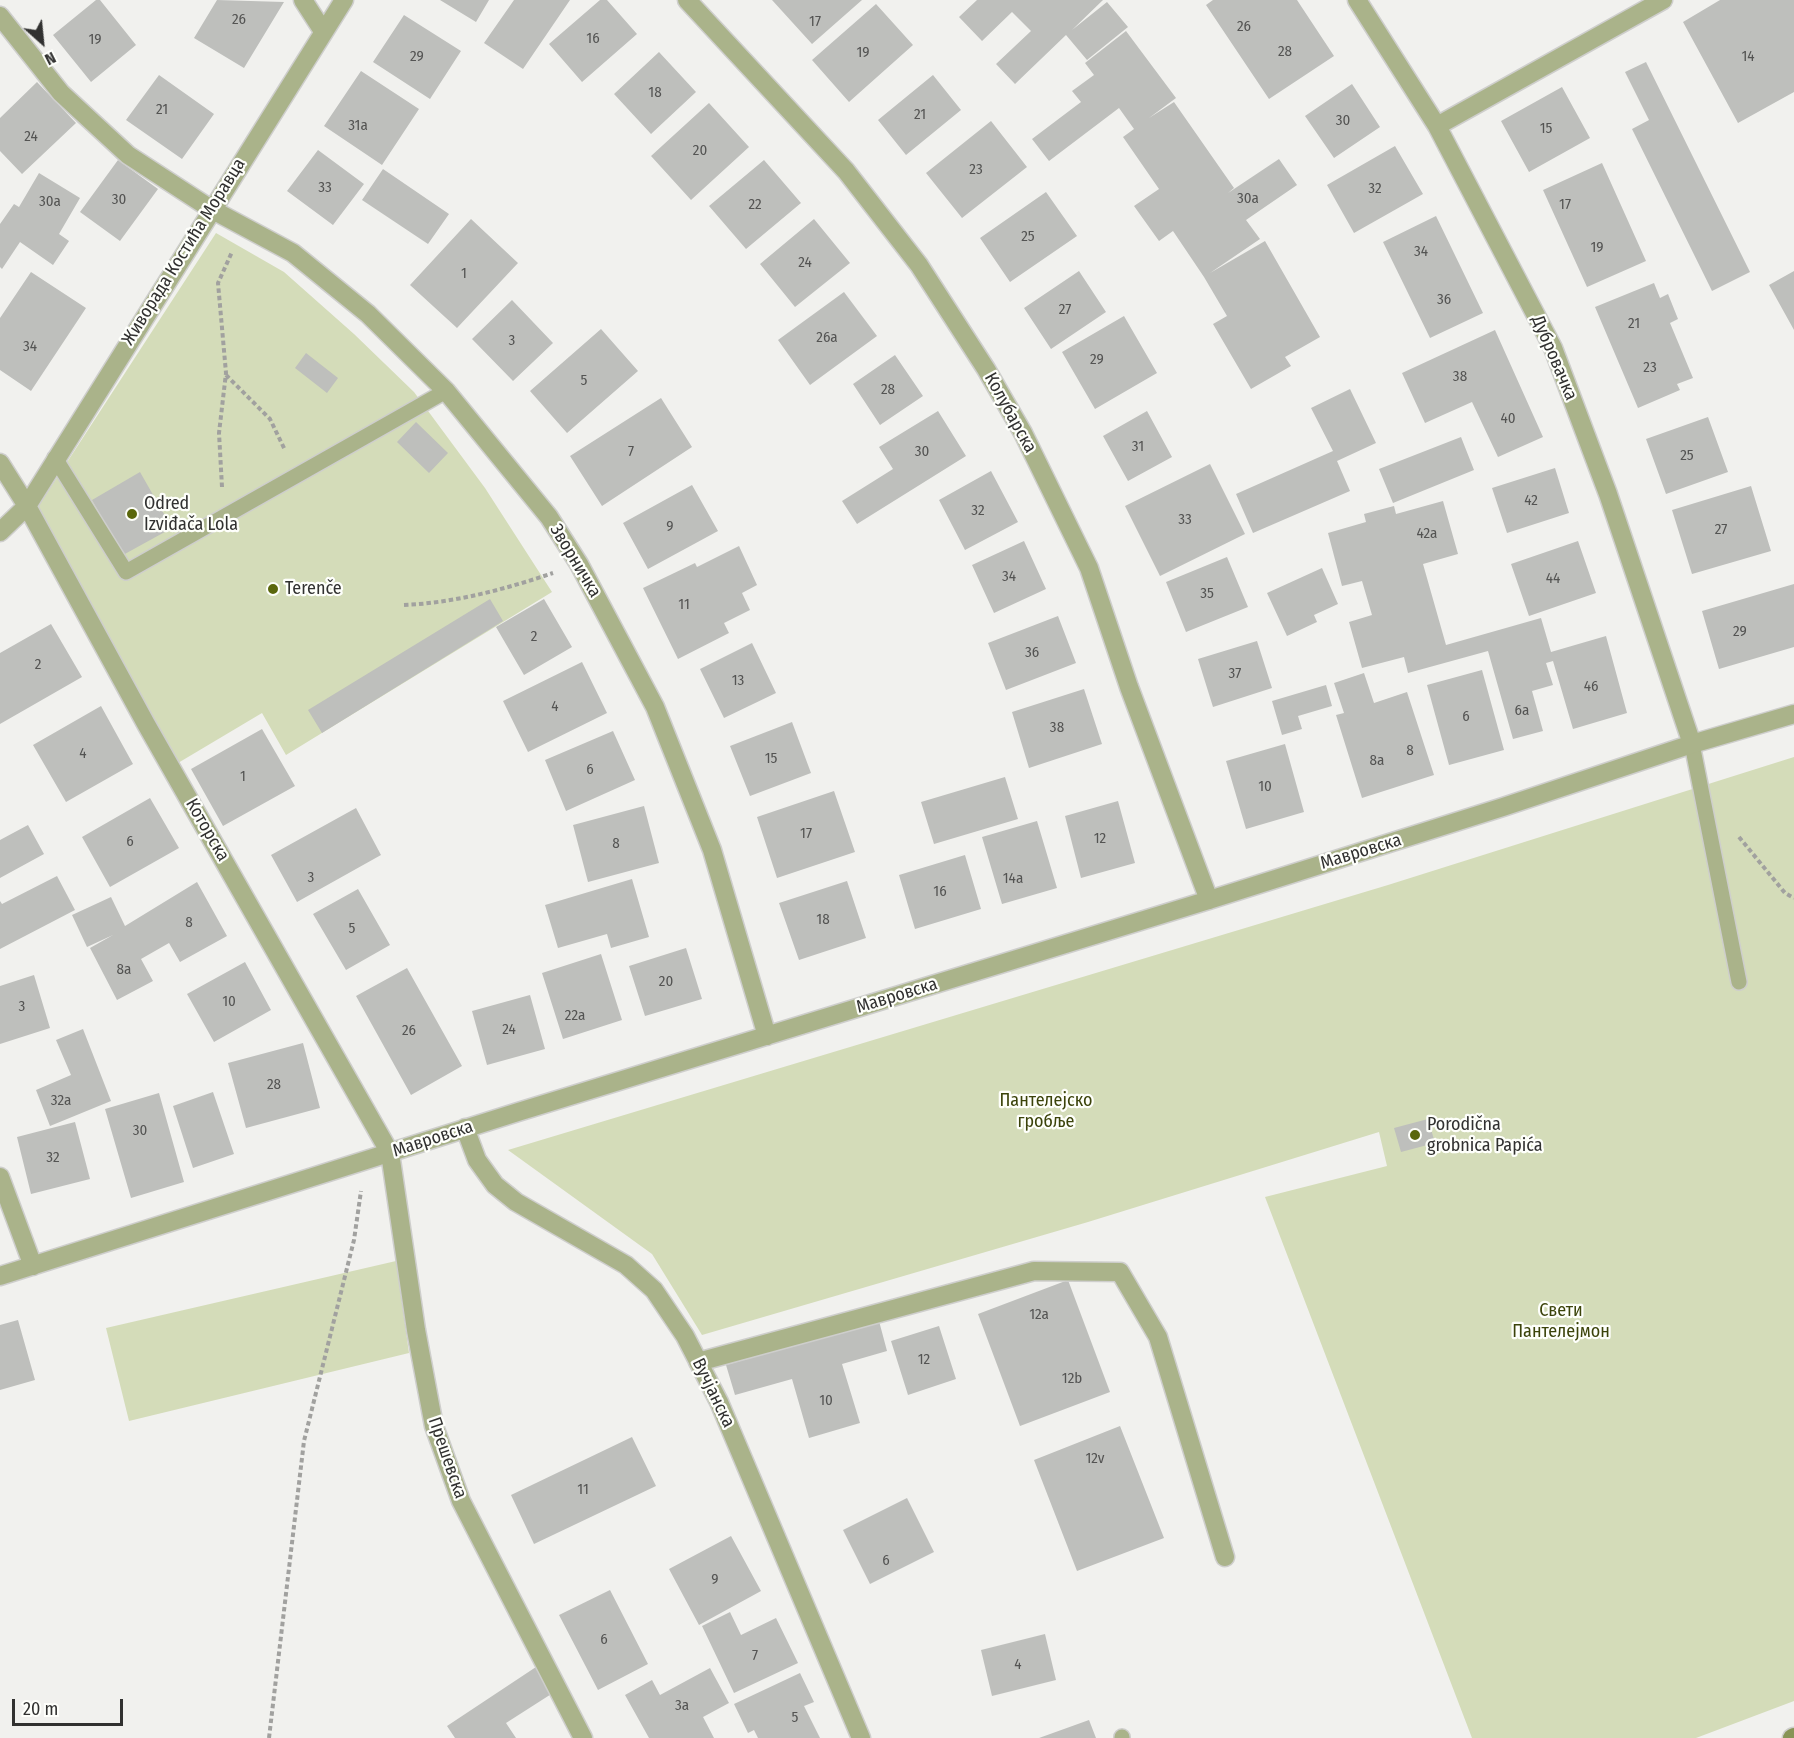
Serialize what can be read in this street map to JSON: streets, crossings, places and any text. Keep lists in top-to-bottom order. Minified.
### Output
{"streets":{"street":["Живорада Костића Моравца","Дубровачка","Колубарска","Зворничка","Которска","Мавровска","Вучјанска","Прешевска"]},"crossings":[["Живорада Костића Моравца","Зворничка"],["Живорада Костића Моравца","Которска"],["Дубровачка","Мавровска"],["Колубарска","Мавровска"],["Зворничка","Мавровска"],["Которска","Мавровска"],["Которска","Прешевска"],["Мавровска","Вучјанска"],["Мавровска","Прешевска"]],"parks":["Пантелејско гробље","Свети Пантелејмон"],"places":["Odred Izviđača Lola","Terenče","Porodična grobnica Papića"],"house_numbers":["26","17","26","16","19","28","19","29","14","18","21","21","30","31a","15","24","20","23","33","32","30a","30","30a","22","17","25","19","34","24","1","36","27","21","26a","3","34","29","23","38","5","28","40","31","7","30","25","42","32","33","9","27","42a","34","44","35","11","29","2","36","2","37","13","46","4","6a","6","38","8","4","15","8a","6","1","10","17","12","6","8","3","14a","16","18","8","5","8a","20","10","3","22a","24","26","28","32a","30","32","12a","12","12b","10","12v","11","6","9","6","7","4","3a","5"],"scale_bar":"20 m","north":"bottom right"}
